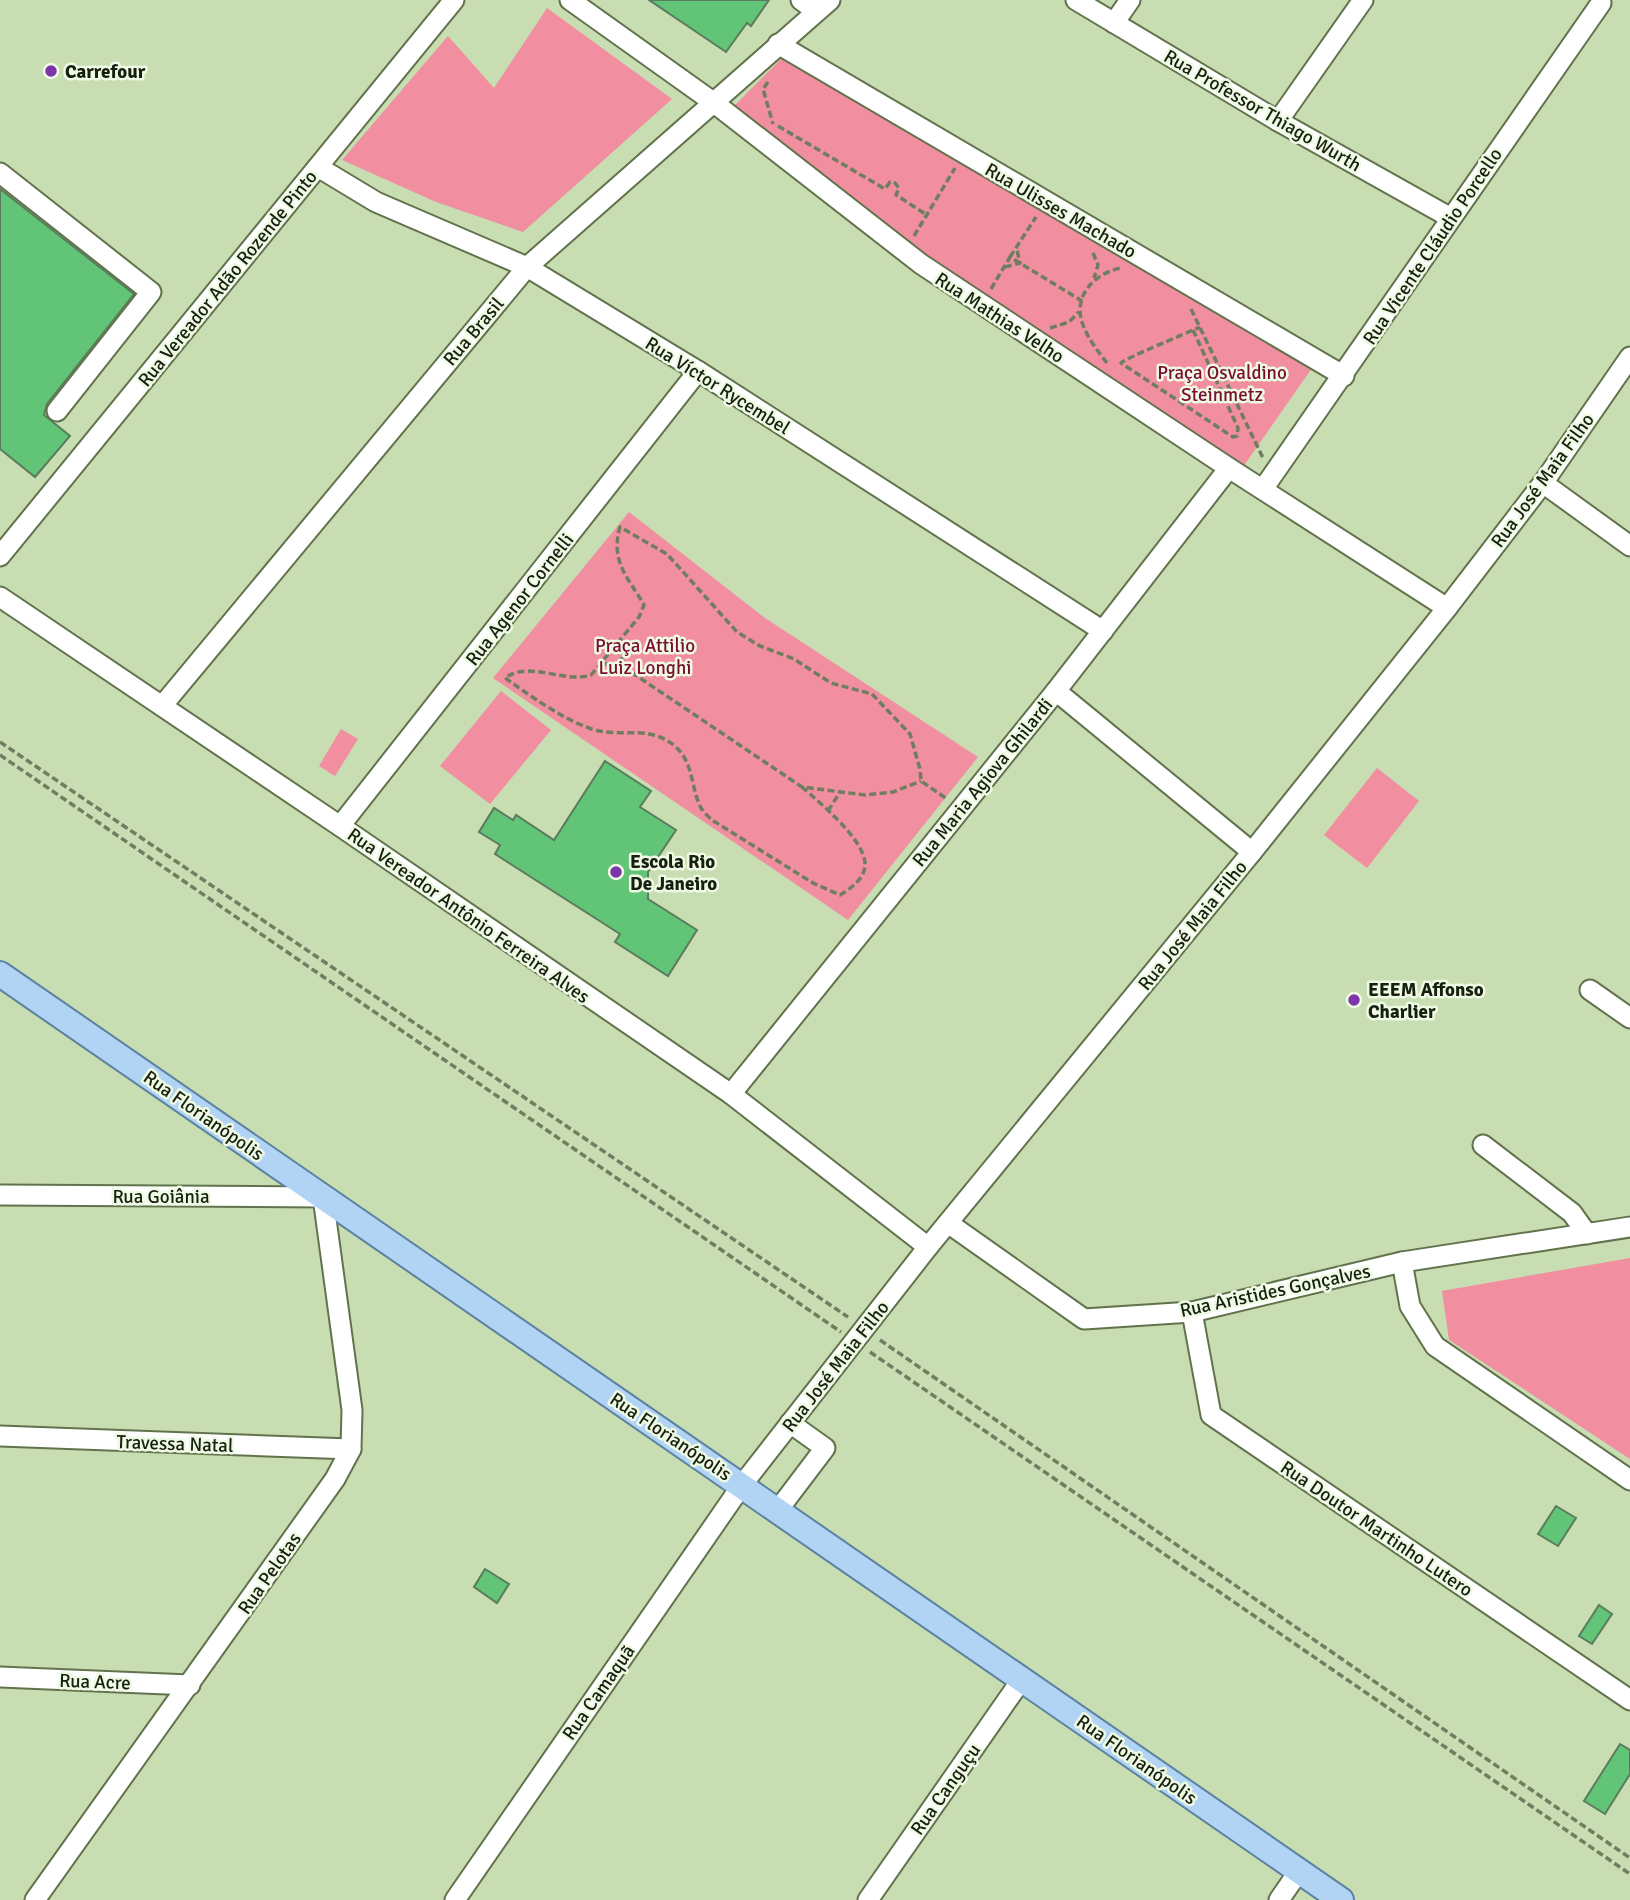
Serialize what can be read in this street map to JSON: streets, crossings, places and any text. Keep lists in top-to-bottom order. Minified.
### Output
{"streets":{"main road":["Rua Florianópolis"],"street":["Rua Professor Thiago Wurth","Rua Ulisses Machado","Rua Vicente Cláudio Porcello","Rua Vereador Adão Rozende Pinto","Rua Mathias Velho","Rua Brasil","Rua Víctor Rycembel","Rua José Maia Filho","Rua Agenor Cornelli","Rua Maria Agiova Ghilardi","Rua Vereador Antônio Ferreira Alves","Rua Goiânia","Rua Aristides Gonçalves","Travessa Natal","Rua Doutor Martinho Lutero","Rua Pelotas","Rua Acre","Rua Camaquã","Rua Canguçu"]},"crossings":[["Rua Professor Thiago Wurth","Rua Vicente Cláudio Porcello"],["Rua Ulisses Machado","Rua Vicente Cláudio Porcello"],["Rua Ulisses Machado","Rua Brasil"],["Rua Vicente Cláudio Porcello","Rua Mathias Velho"],["Rua Vereador Adão Rozende Pinto","Rua Víctor Rycembel"],["Rua Mathias Velho","Rua Brasil"],["Rua Mathias Velho","Rua José Maia Filho"],["Rua Mathias Velho","Rua Maria Agiova Ghilardi"],["Rua Brasil","Rua Víctor Rycembel"],["Rua Brasil","Rua Vereador Antônio Ferreira Alves"],["Rua Víctor Rycembel","Rua Agenor Cornelli"],["Rua Víctor Rycembel","Rua Maria Agiova Ghilardi"],["Rua José Maia Filho","Rua Vereador Antônio Ferreira Alves"],["Rua José Maia Filho","Rua Florianópolis"],["Rua José Maia Filho","Rua Aristides Gonçalves"],["Rua José Maia Filho","Rua Camaquã"],["Rua Agenor Cornelli","Rua Vereador Antônio Ferreira Alves"],["Rua Maria Agiova Ghilardi","Rua Vereador Antônio Ferreira Alves"],["Rua Florianópolis","Rua Goiânia"],["Rua Florianópolis","Rua Pelotas"],["Rua Florianópolis","Rua Camaquã"],["Rua Florianópolis","Rua Canguçu"],["Rua Goiânia","Rua Pelotas"],["Rua Aristides Gonçalves","Rua Doutor Martinho Lutero"],["Travessa Natal","Rua Pelotas"],["Rua Pelotas","Rua Acre"]],"parks":["Praça Osvaldino Steinmetz","Praça Attilio Luiz Longhi"],"places":["Carrefour","Escola Rio De Janeiro","EEEM Affonso Charlier"]}
